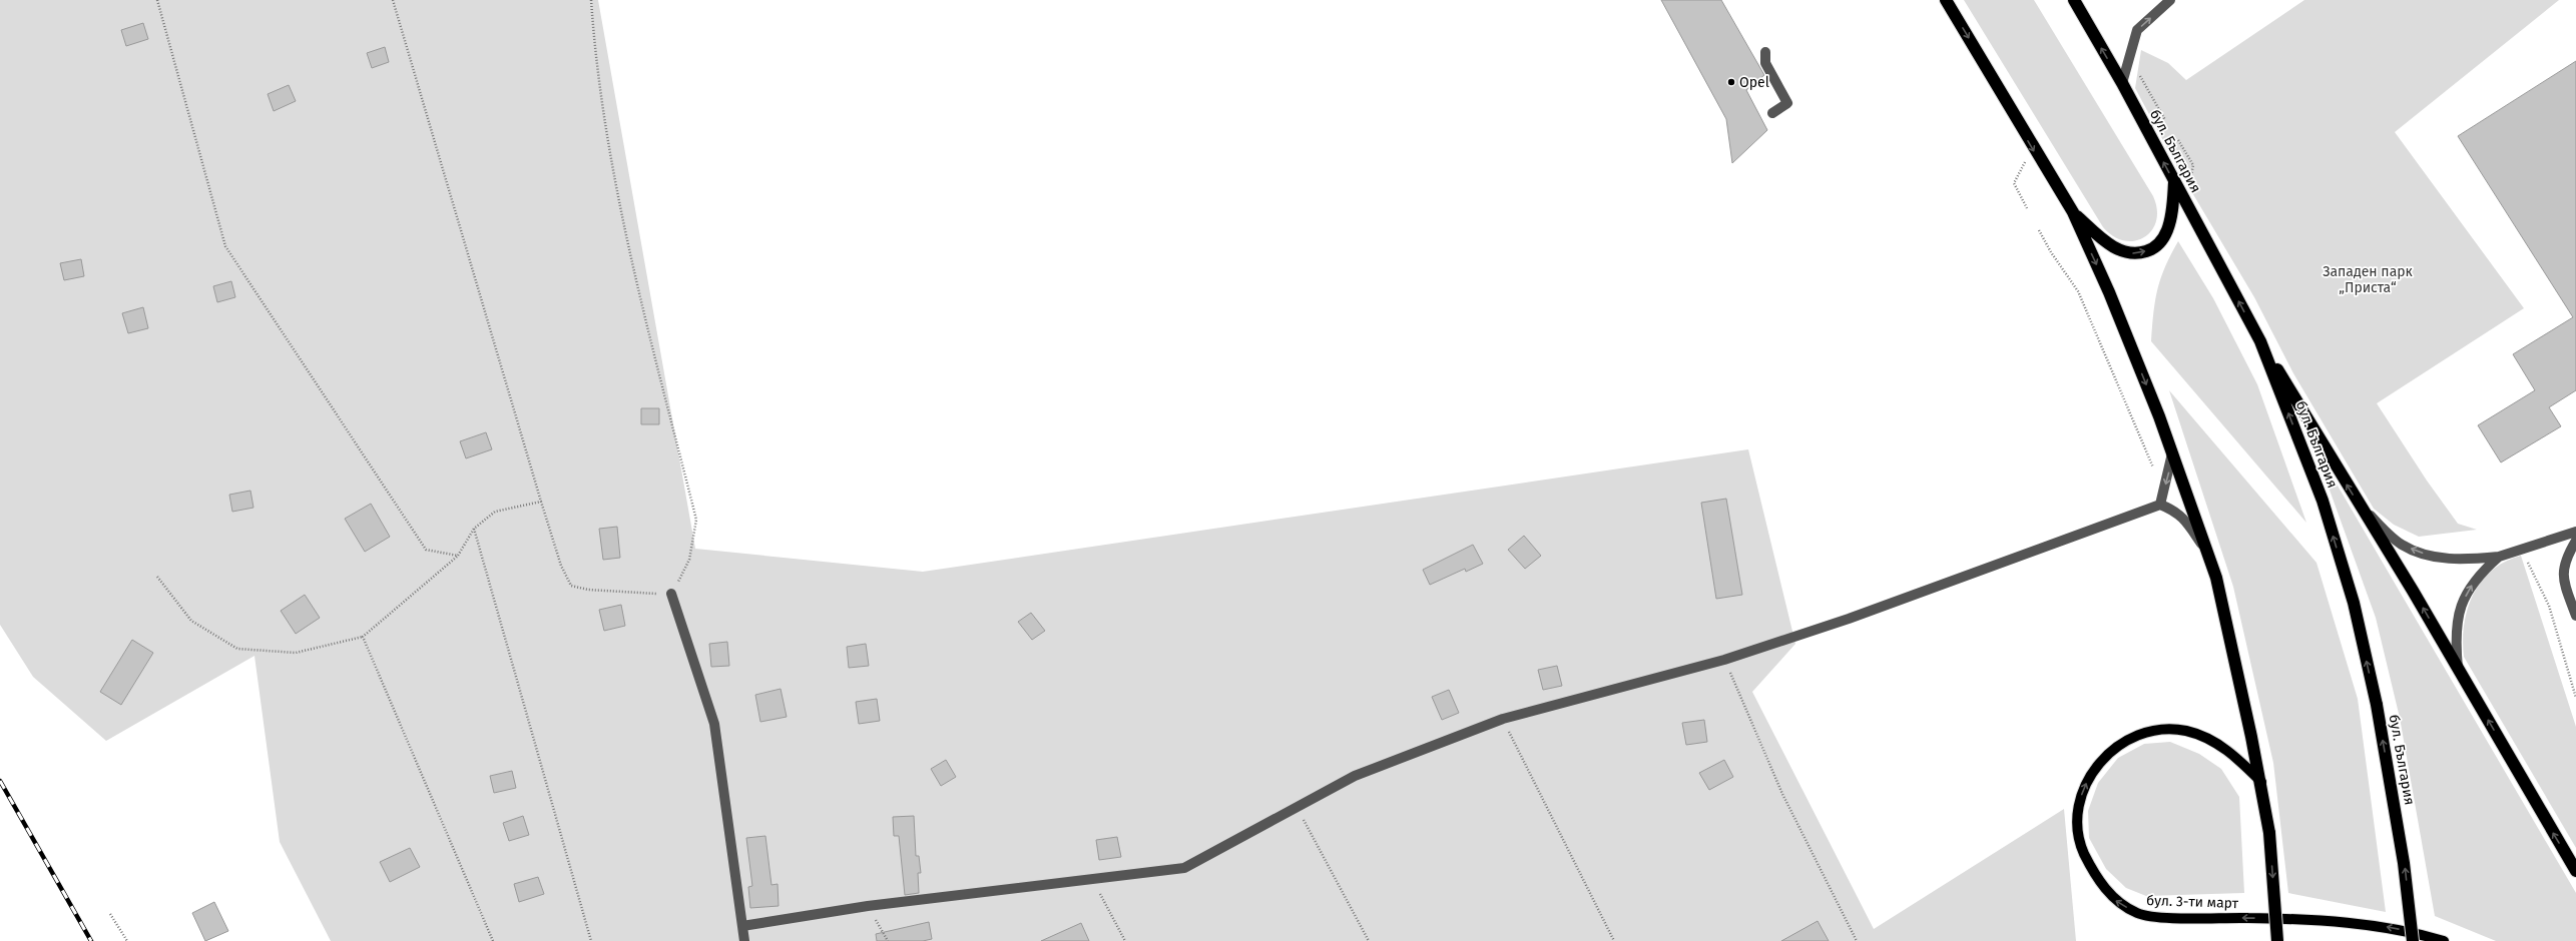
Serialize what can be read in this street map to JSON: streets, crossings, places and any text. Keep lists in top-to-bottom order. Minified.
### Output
{"streets":{"highway":["бул. България"],"main road":["бул. 3-ти март"]},"parks":["Западен парк „Приста“"],"places":["Opel"]}
